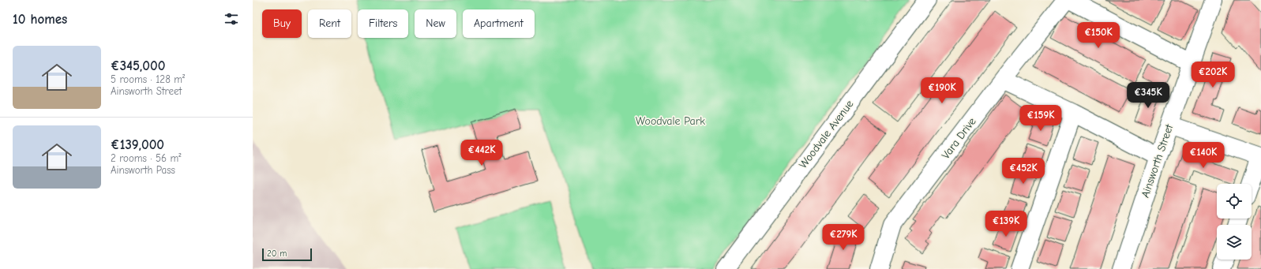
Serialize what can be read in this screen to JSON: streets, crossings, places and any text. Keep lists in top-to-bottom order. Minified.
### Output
{"streets":{"street":["Woodvale Avenue","Vara Drive","Ainsworth Street"]},"parks":["Woodvale Park"],"scale_bar":"20 m","page":{"heading":"10 homes","chip":["Buy","Rent","Filters","New","Apartment"],"price":["€150K","€202K","€190K","€345K","€159K","€442K","€140K","€452K","€139K","€279K"],"list":[{"name":"€345,000","note":"5 rooms · 128 m² · Ainsworth Street"},{"name":"€139,000","note":"2 rooms · 56 m² · Ainsworth Pass"}],"scale":"20 m"}}
